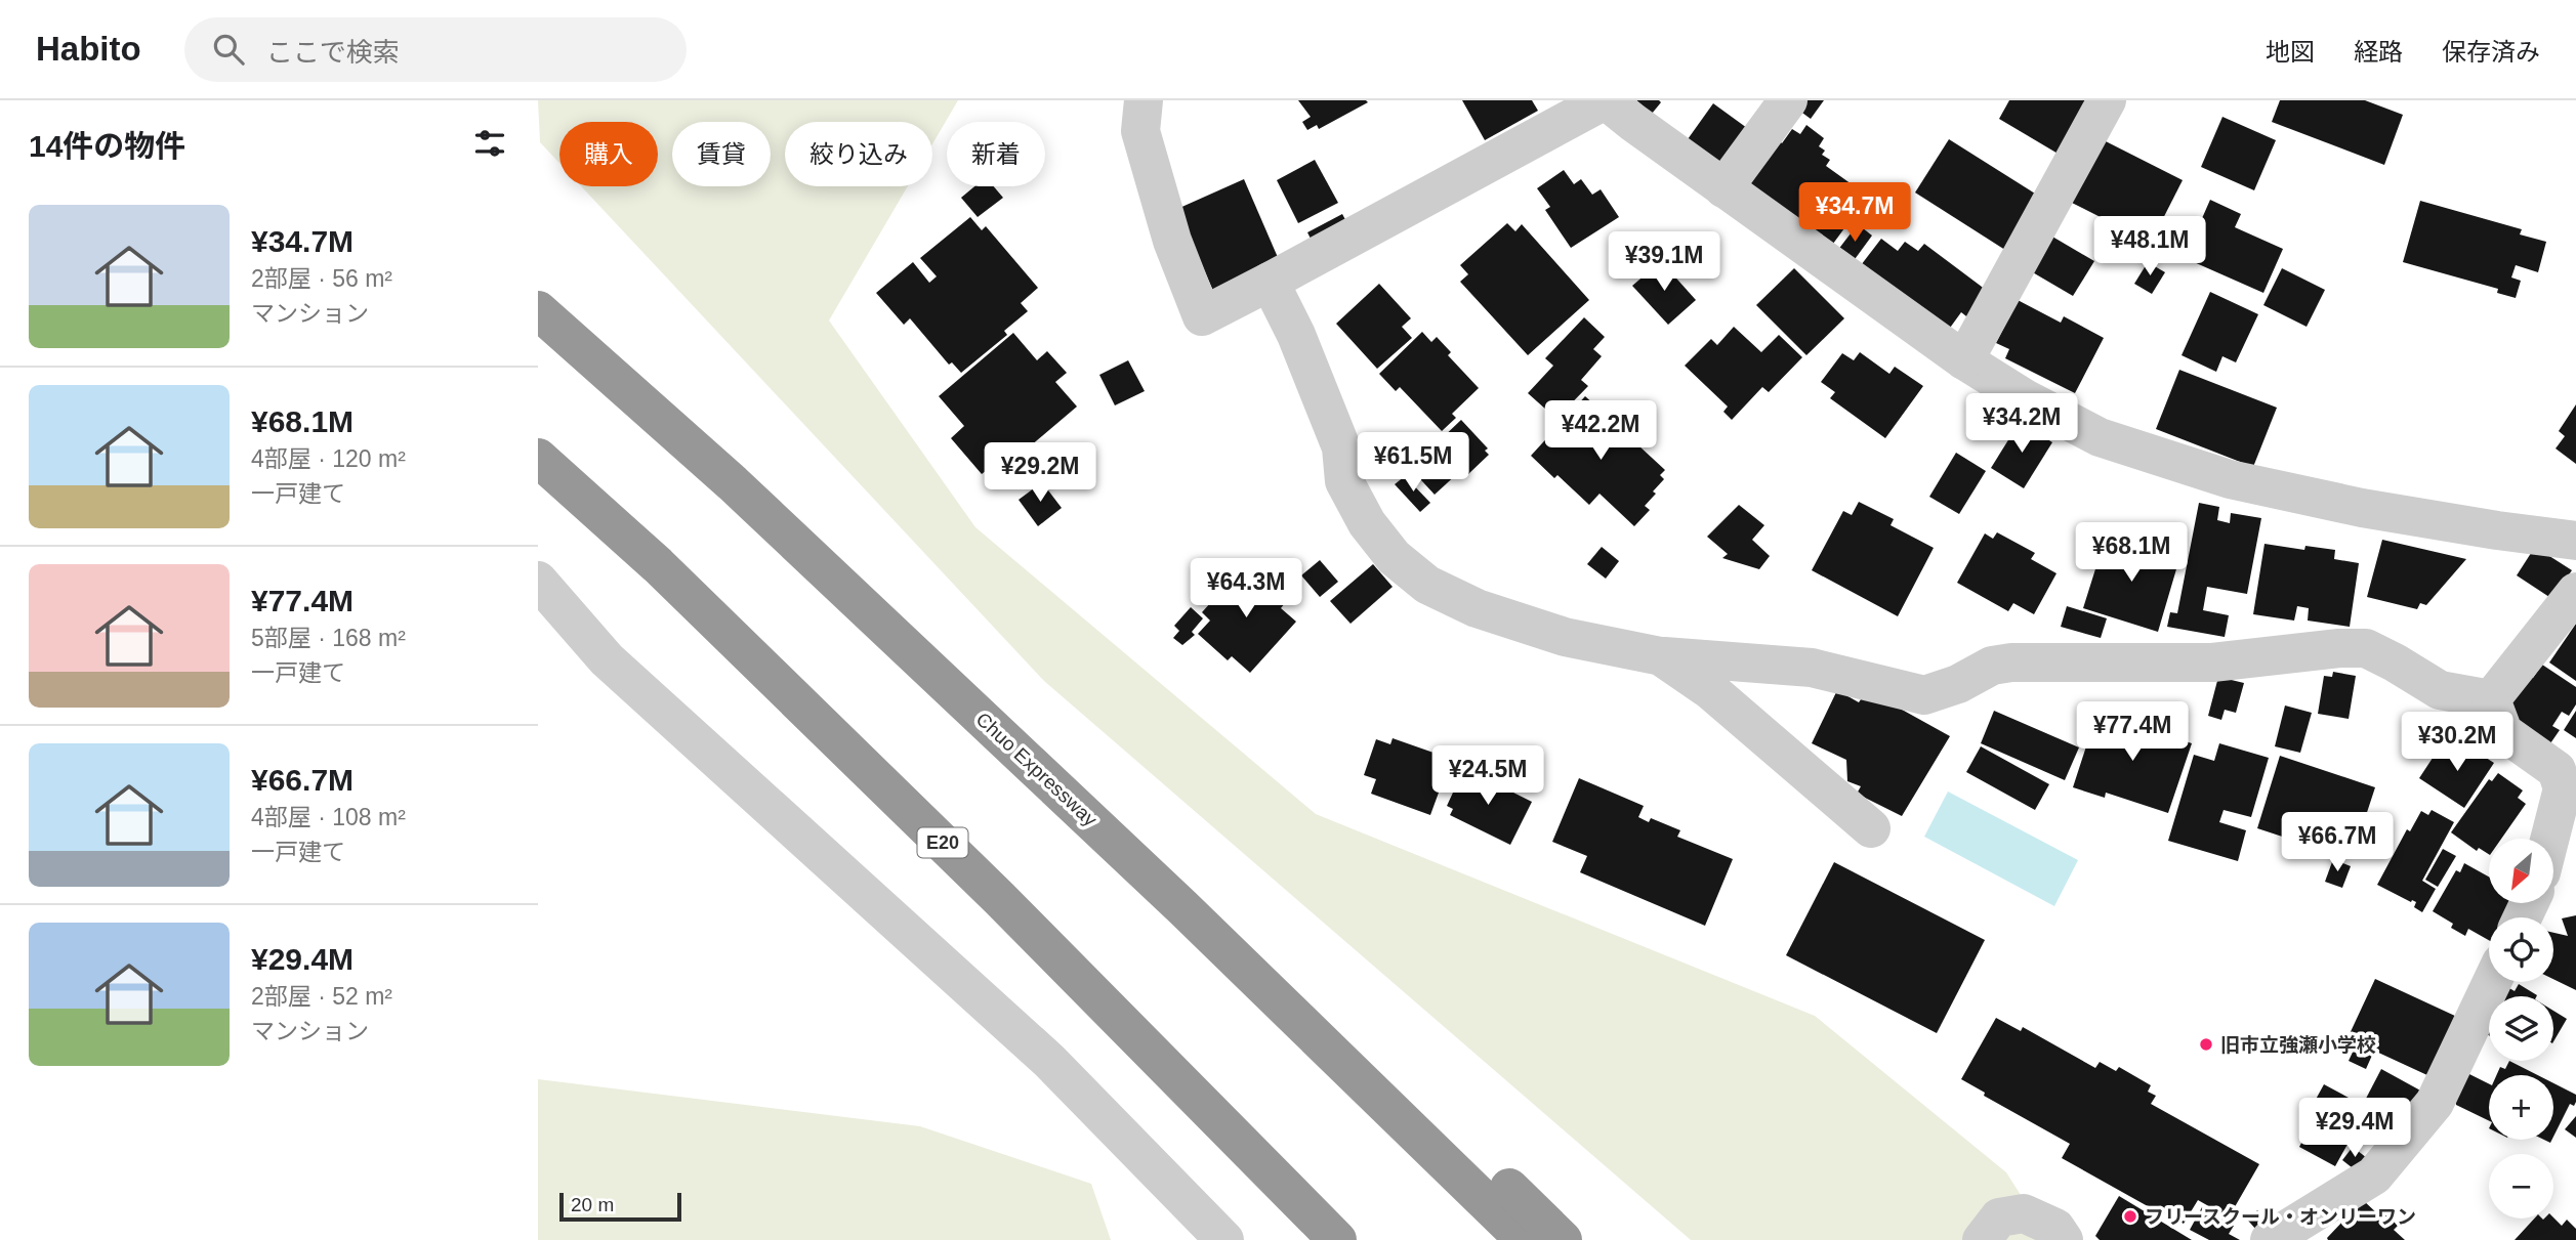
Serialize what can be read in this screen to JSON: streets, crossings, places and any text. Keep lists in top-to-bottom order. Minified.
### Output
{"streets":{"highway":["Chuo Expressway","E20"]},"places":["旧市立強瀬小学校","フリースクール・オンリーワン"],"scale_bar":"20 m","north":"bottom left","page":{"header":"Habito","search":"ここで検索","nav":["地図","経路","保存済み"],"heading":"14件の物件","chip":["購入","賃貸","絞り込み","新着"],"price":["¥34.7M","¥48.1M","¥39.1M","¥34.2M","¥42.2M","¥61.5M","¥29.2M","¥68.1M","¥64.3M","¥77.4M","¥30.2M","¥24.5M","¥66.7M","¥29.4M"],"list":[{"name":"¥34.7M","note":"2部屋 · 56 m² · マンション"},{"name":"¥68.1M","note":"4部屋 · 120 m² · 一戸建て"},{"name":"¥77.4M","note":"5部屋 · 168 m² · 一戸建て"},{"name":"¥66.7M","note":"4部屋 · 108 m² · 一戸建て"},{"name":"¥29.4M","note":"2部屋 · 52 m² · マンション"}],"map_buttons":["+","−"],"scale":"20 m"}}
